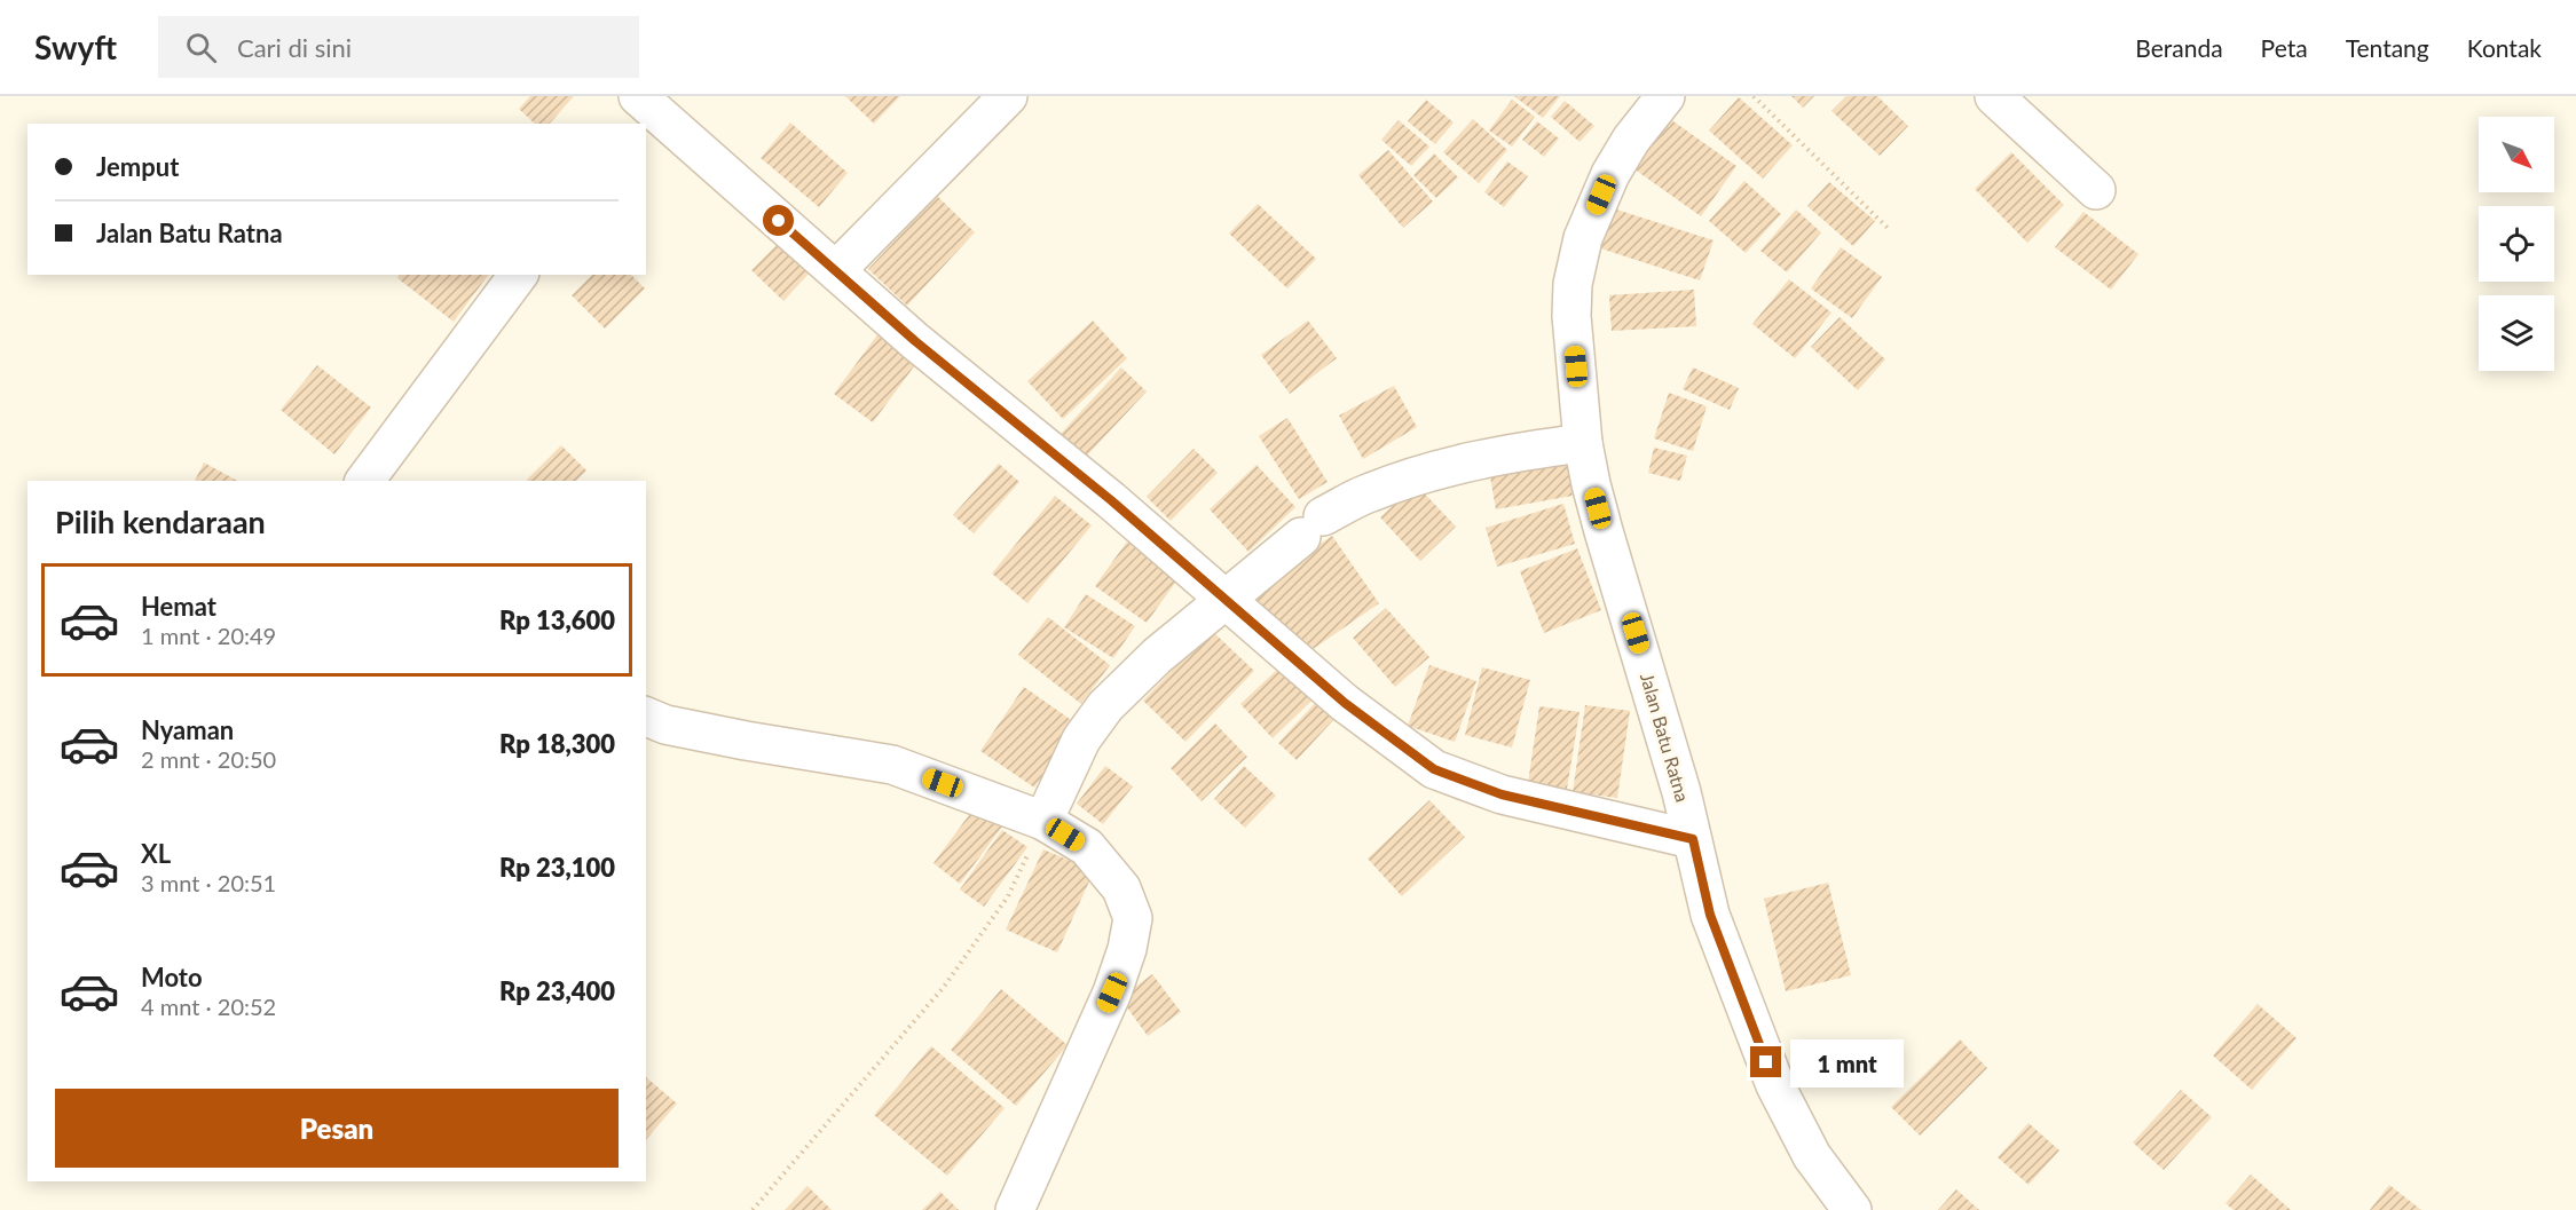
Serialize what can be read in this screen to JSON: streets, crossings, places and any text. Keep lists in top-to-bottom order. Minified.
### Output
{"streets":{"street":["Jalan Batu Ratna"]},"north":"bottom right","page":{"header":"Swyft","search":"Cari di sini","nav":["Beranda","Peta","Tentang","Kontak"],"banner":["Jemput","Jalan Batu Ratna"],"heading":"Pilih kendaraan","list":[{"name":"Hemat","note":"1 mnt · 20:49","value":"Rp 13,600"},{"name":"Nyaman","note":"2 mnt · 20:50","value":"Rp 18,300"},{"name":"XL","note":"3 mnt · 20:51","value":"Rp 23,100"},{"name":"Moto","note":"4 mnt · 20:52","value":"Rp 23,400"}],"bubble":"1 mnt","buttons":"Pesan"}}
